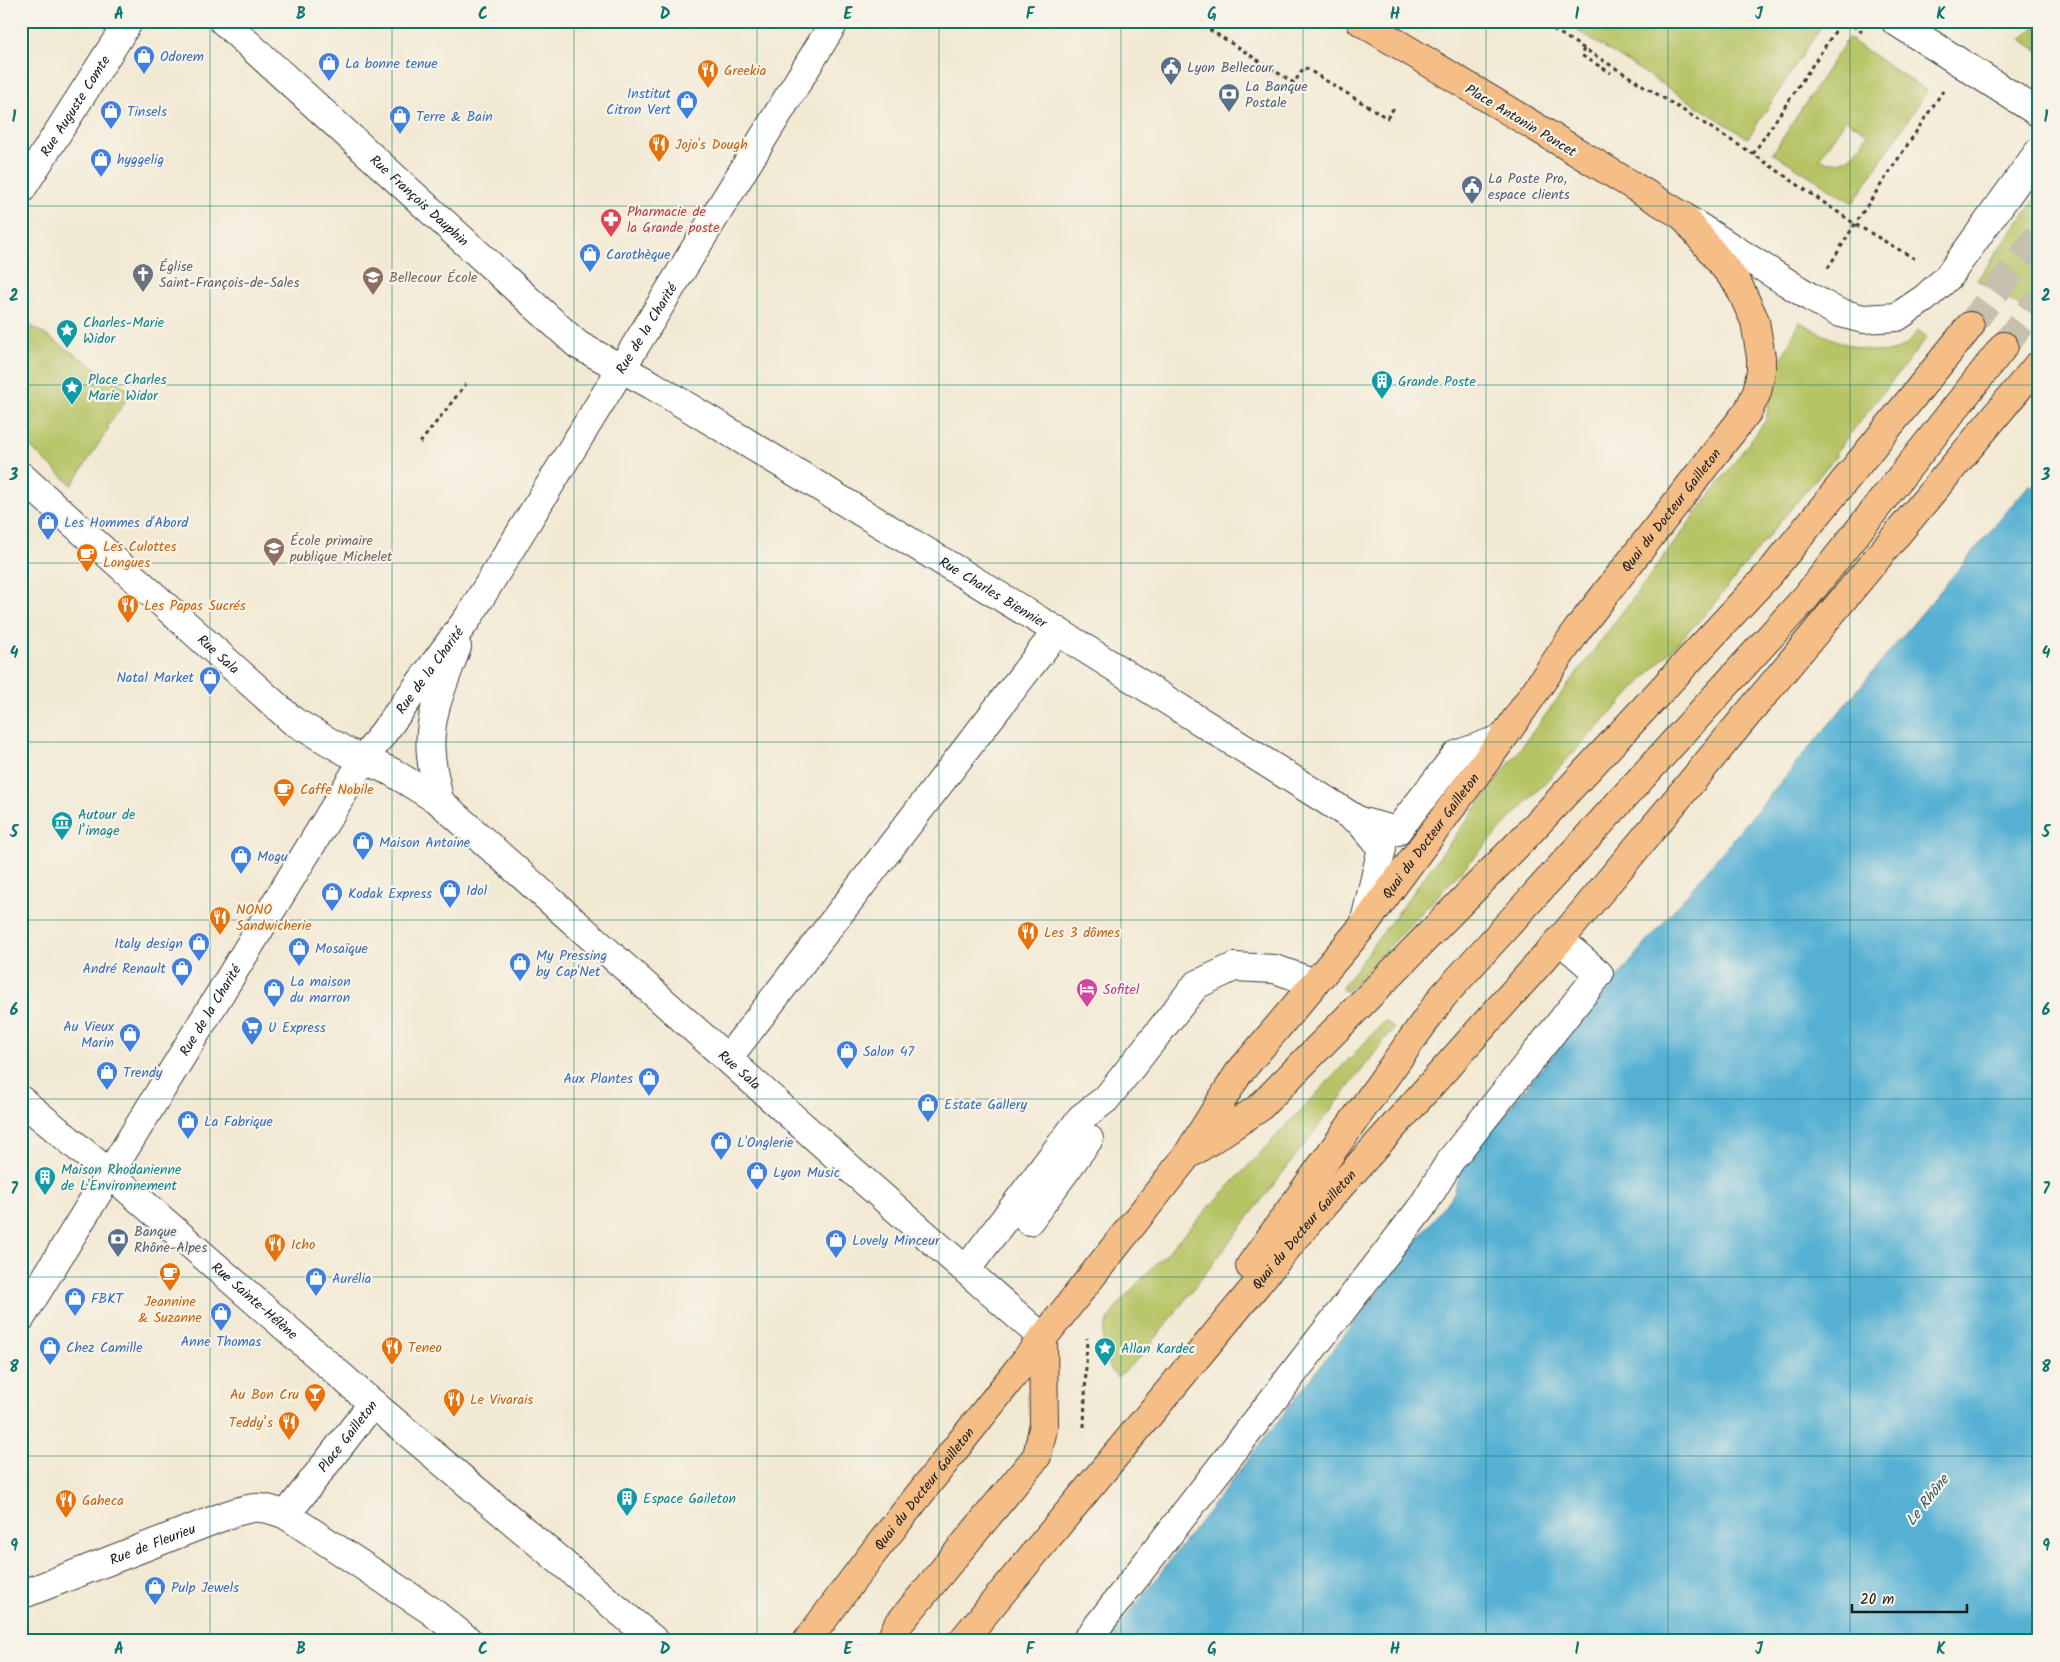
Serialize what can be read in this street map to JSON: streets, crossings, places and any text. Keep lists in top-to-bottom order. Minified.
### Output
{"streets":{"main road":["Place Antonin Poncet","Quai du Docteur Gailleton"],"street":["Rue Auguste Comte","Rue François Dauphin","Rue de la Charité","Rue Charles Biennier","Rue Sala","Rue Sainte-Hélène","Place Gailleton","Rue de Fleurieu"]},"crossings":[["Place Antonin Poncet","Quai du Docteur Gailleton"],["Rue François Dauphin","Rue de la Charité"],["Rue François Dauphin","Rue Charles Biennier"],["Rue de la Charité","Rue Charles Biennier"],["Rue de la Charité","Rue Sala"],["Rue de la Charité","Rue Sainte-Hélène"],["Quai du Docteur Gailleton","Rue Charles Biennier"],["Quai du Docteur Gailleton","Rue Sala"],["Rue Sainte-Hélène","Place Gailleton"],["Place Gailleton","Rue de Fleurieu"]],"water":["Le Rhône"],"places":{"shop":["Odorem","La bonne tenue","Institut Citron Vert","Tinsels","Terre & Bain","hyggelig","Carothèque","Les Hommes d'Abord","Natal Market","Maison Antoine","Mogu","Idol","Kodak Express","Italy design","Mosaïque","My Pressing by Cap'Net","André Renault","La maison du marron","Au Vieux Marin","Salon 47","Trendy","Aux Plantes","Estate Gallery","La Fabrique","L'Onglerie","Lyon Music","Lovely Minceur","Aurélia","FBKT","Anne Thomas","Chez Camille","Pulp Jewels"],"public building":["Lyon Bellecour","La Poste Pro, espace clients"],"restaurant":["Greekia","Jojo's Dough","Les Papas Sucrés","NONO Sandwicherie","Les 3 dômes","Icho","Teneo","Le Vivarais","Teddy’s","Gaheca"],"bank":["La Banque Postale","Banque Rhône-Alpes"],"pharmacy":["Pharmacie de la Grande poste"],"church":["Église Saint-François-de-Sales"],"school or university":["Bellecour École","École primaire publique Michelet"],"place":["Charles-Marie Widor","Place Charles Marie Widor","Allan Kardec"],"building":["Grande Poste","Maison Rhodanienne de L'Environnement","Espace Gaileton"],"cafe":["Les Culottes Longues","Caffe Nobile","Jeannine & Suzanne"],"museum":["Autour de l’image"],"hotel":["Sofitel"],"supermarket":["U Express"],"bar":["Au Bon Cru"]},"scale_bar":"20 m","grid":{"columns":["A","B","C","D","E","F","G","H","I","J","K"],"rows":["1","2","3","4","5","6","7","8","9"]}}
